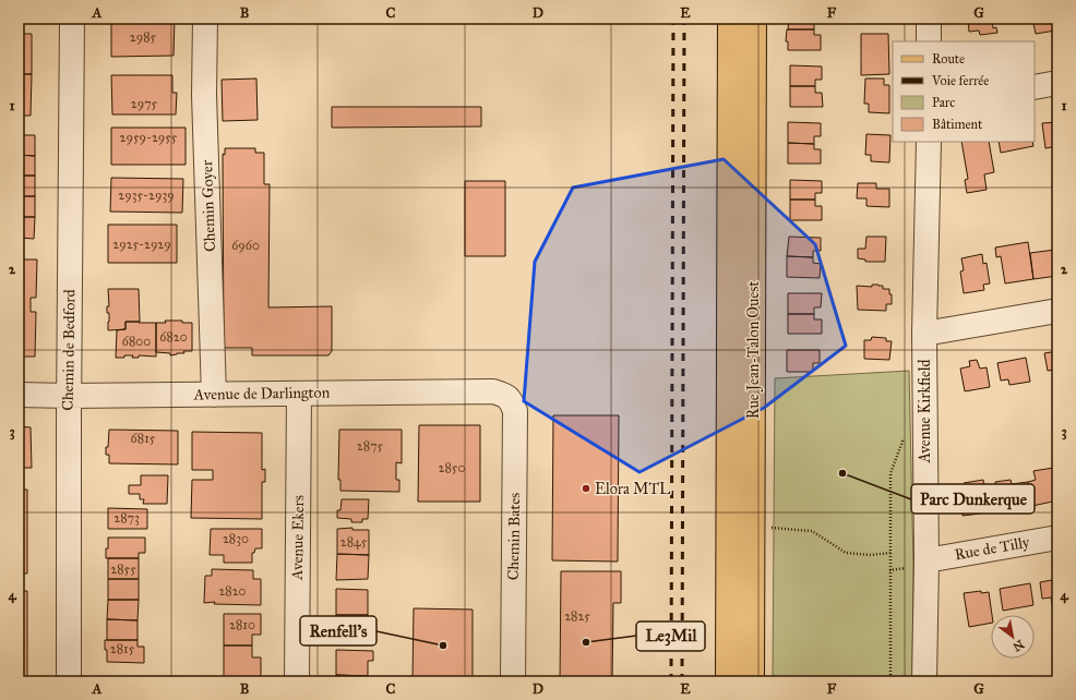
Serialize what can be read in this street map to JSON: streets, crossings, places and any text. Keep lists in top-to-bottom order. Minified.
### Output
{"streets":{"main road":["Rue Jean-Talon Ouest"],"street":["Chemin Goyer","Chemin de Bedford","Avenue de Darlington","Avenue Kirkfield","Chemin Bates","Avenue Ekers","Rue de Tilly"]},"crossings":[["Chemin Goyer","Avenue de Darlington"],["Chemin de Bedford","Avenue de Darlington"],["Avenue de Darlington","Chemin Bates"],["Avenue de Darlington","Avenue Ekers"],["Avenue Kirkfield","Rue de Tilly"]],"places":["Parc Dunkerque","Elora MTL","Le3Mil","Renfell's"],"house_numbers":["2985","2975","2959-2955","2935-2939","2925-2929","6960","6820","6800","6815","2875","2850","2873","2830","2845","2855","2820","2825","2810","2815"],"legend":["Route","Voie ferrée","Parc","Bâtiment"],"north":"bottom right","grid":{"columns":["A","B","C","D","E","F","G"],"rows":["1","2","3","4"]}}
